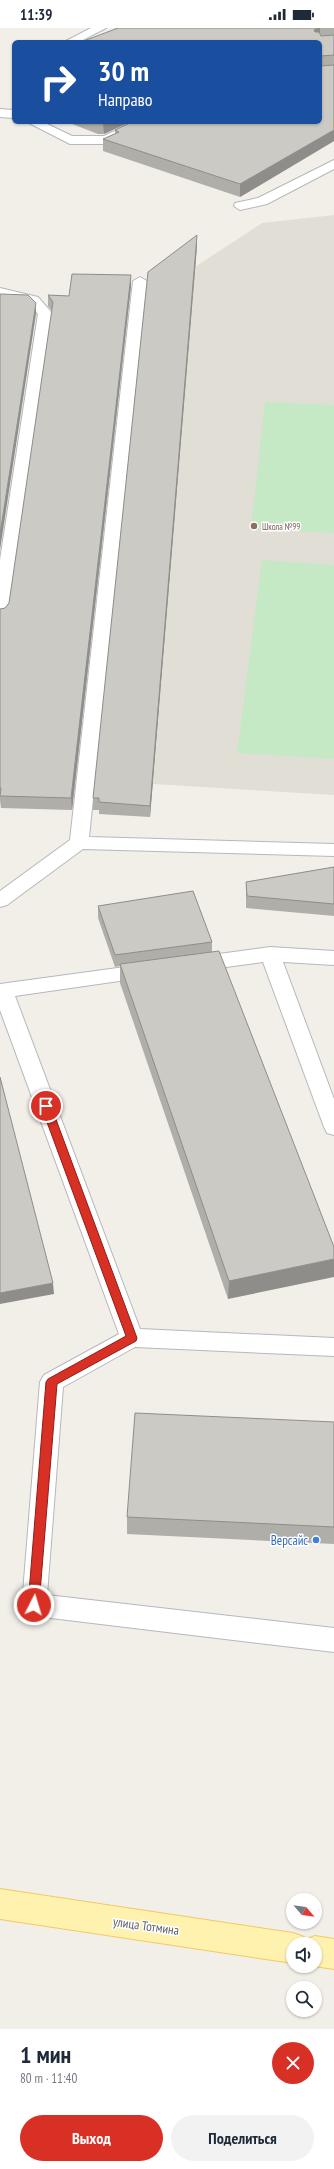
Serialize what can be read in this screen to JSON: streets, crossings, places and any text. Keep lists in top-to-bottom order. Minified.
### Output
{"streets":{"main road":["улица Тотмина"]},"places":["Школа №99","Версайс"],"north":"bottom right","page":{"status":"11:39","turn":["30 m","Направо"],"heading":["1 мин","80 m · 11:40"],"buttons":["Выход","Поделиться"]}}
